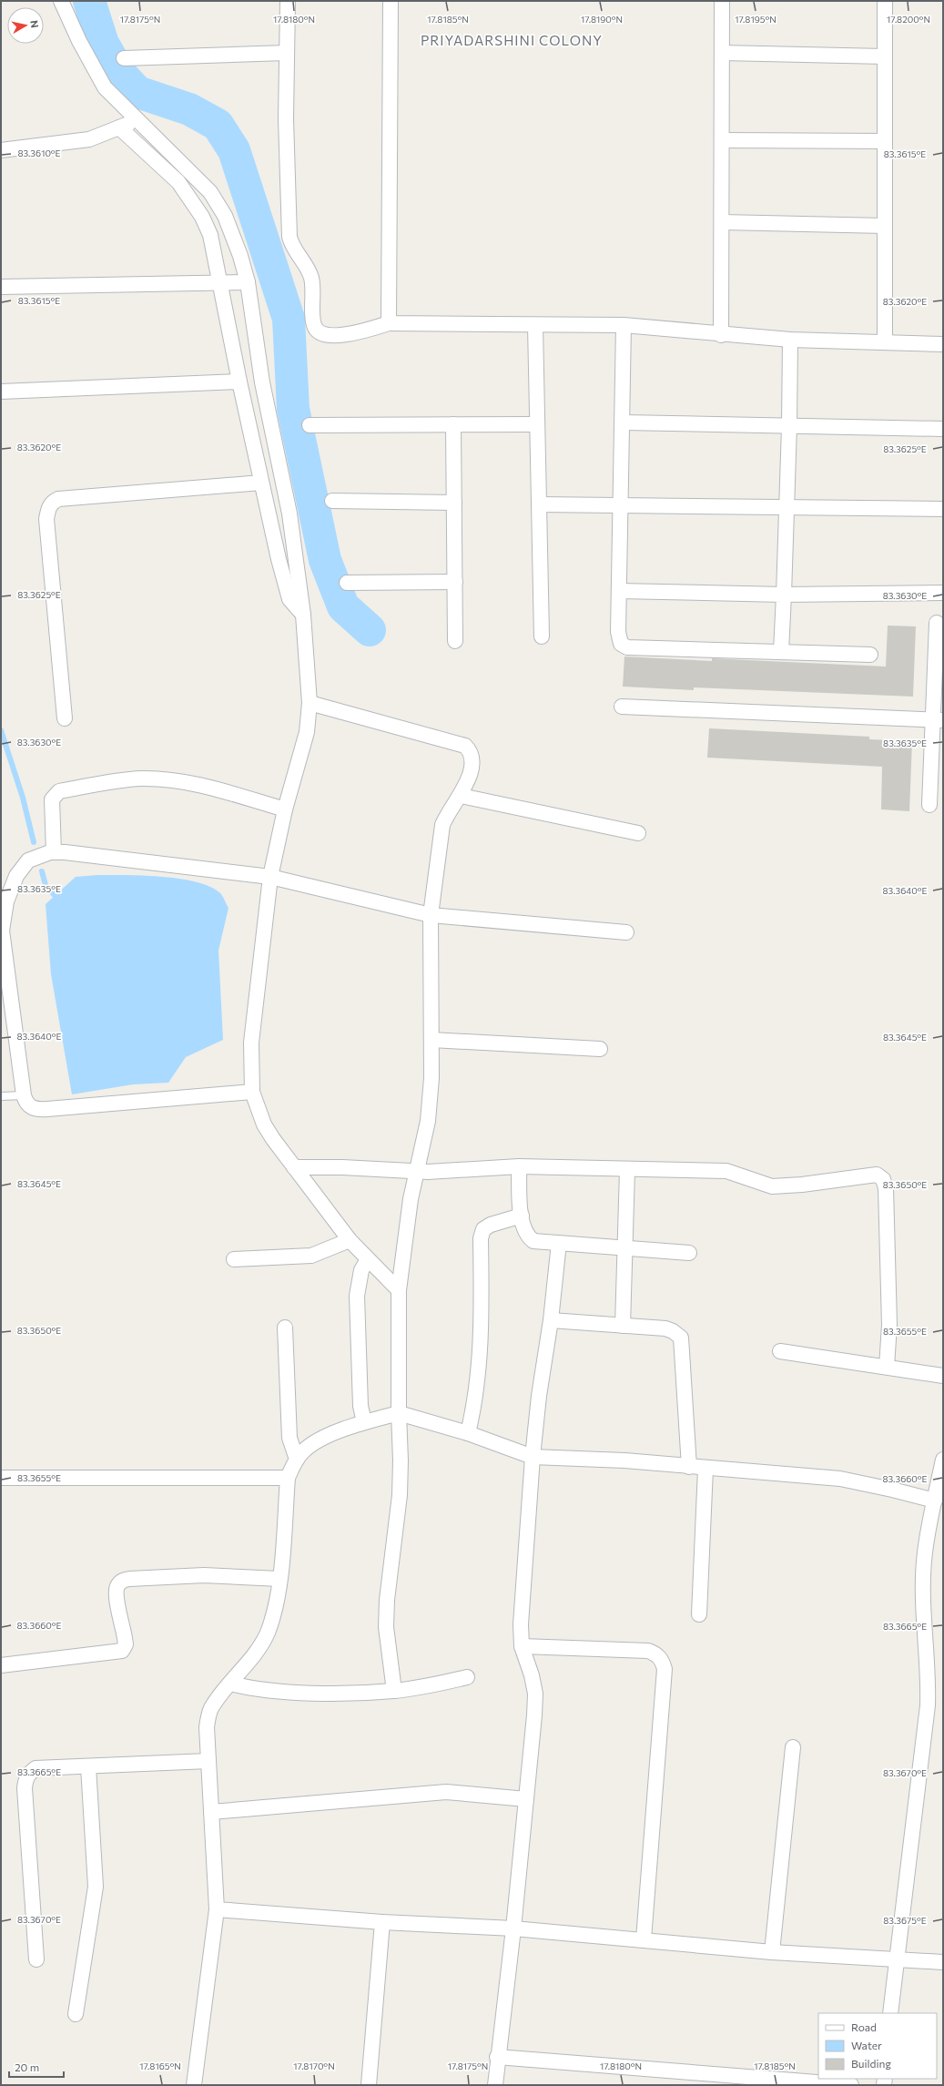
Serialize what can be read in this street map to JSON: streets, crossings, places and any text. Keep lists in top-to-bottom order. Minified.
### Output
{"districts":["PRIYADARSHINI COLONY"],"legend":["Road","Water","Building"],"scale_bar":"20 m","north":"right","coordinates":["17.8175°N","17.8180°N","17.8185°N","17.8190°N","17.8195°N","17.8200°N","83.3610°E","83.3615°E","83.3620°E","83.3625°E","83.3630°E","83.3635°E","83.3640°E","83.3645°E","83.3650°E","83.3655°E","83.3660°E","83.3665°E","83.3670°E","83.3675°E","17.8165°N","17.8170°N"]}
